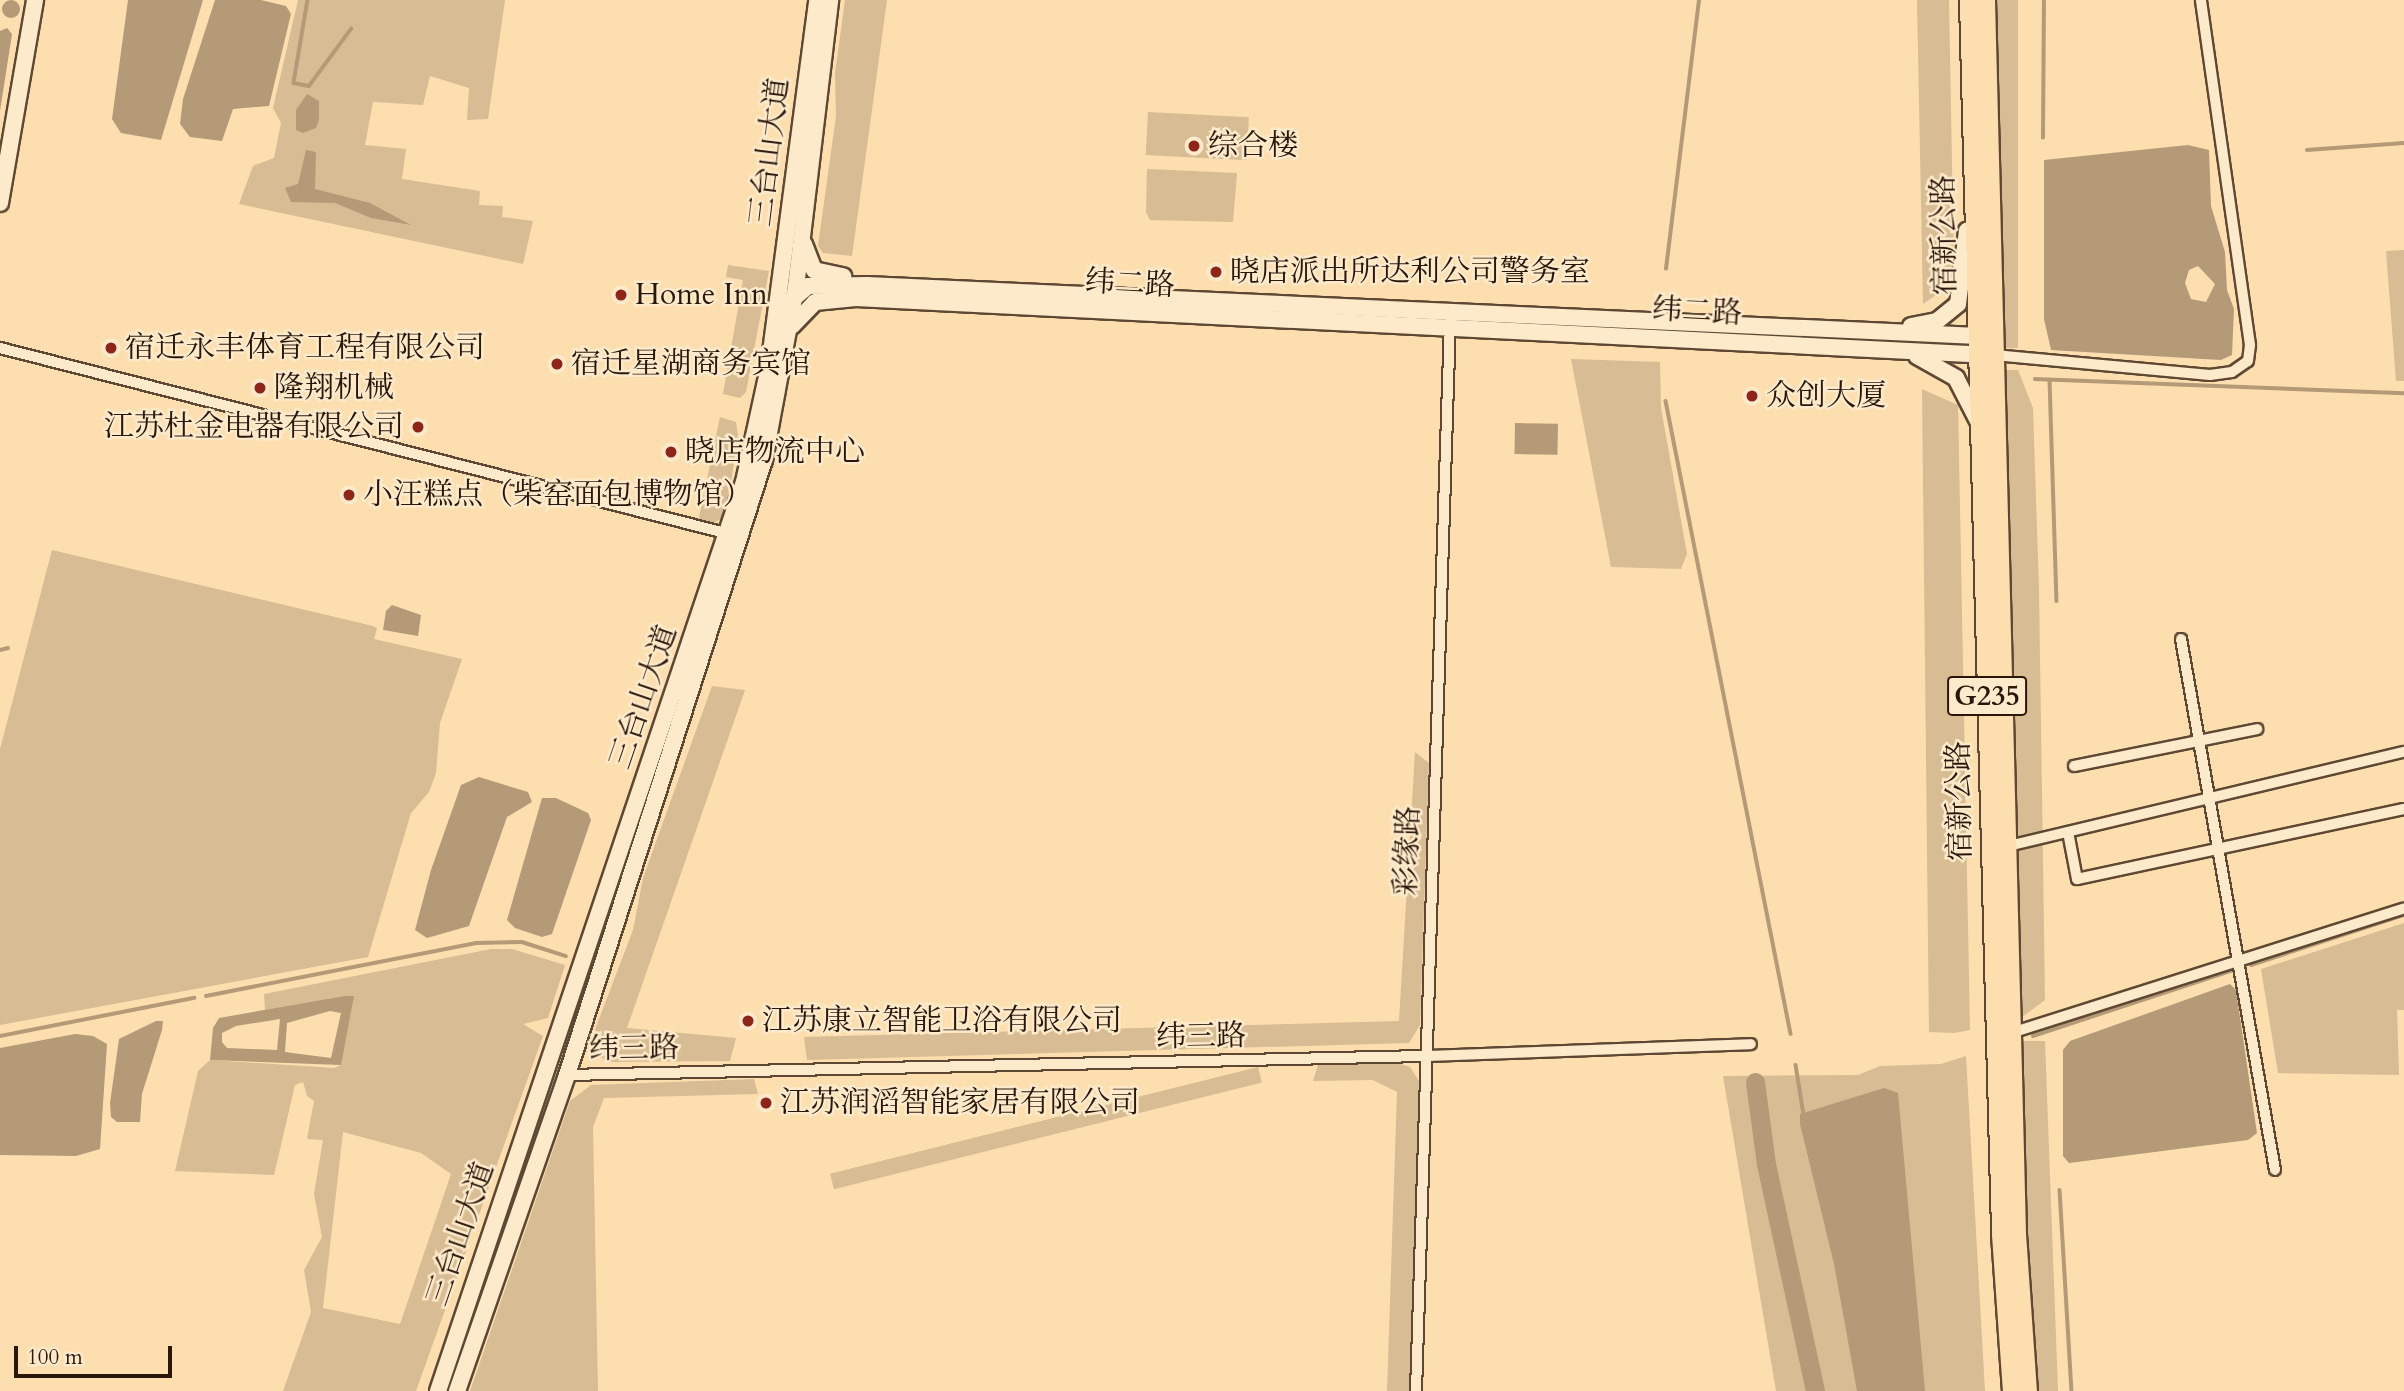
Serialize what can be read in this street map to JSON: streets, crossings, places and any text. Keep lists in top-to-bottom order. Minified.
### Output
{"streets":{"highway":["宿新公路","G235"],"street":["三台山大道","纬二路","彩缘路","纬三路"]},"crossings":[["三台山大道","纬二路"],["三台山大道","纬三路"],["宿新公路","纬二路"],["纬二路","彩缘路"],["彩缘路","纬三路"]],"places":["综合楼","晓店派出所达利公司警务室","Home Inn","宿迁永丰体育工程有限公司","宿迁星湖商务宾馆","隆翔机械","众创大厦","江苏杜金电器有限公司","晓店物流中心","小汪糕点（柴窑面包博物馆）","江苏康立智能卫浴有限公司","江苏润滔智能家居有限公司"],"scale_bar":"100 m"}
